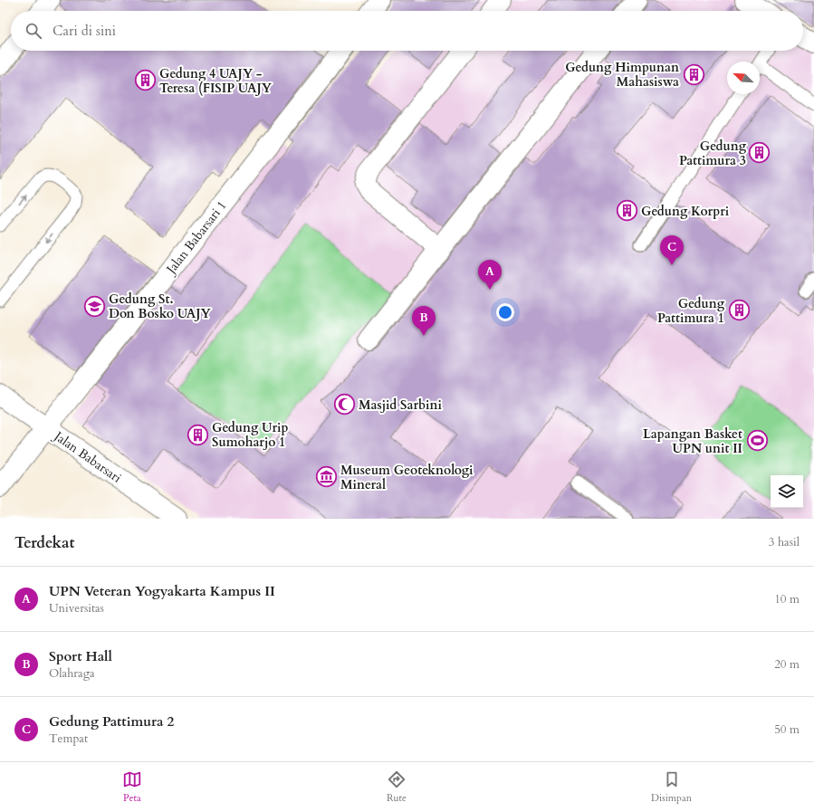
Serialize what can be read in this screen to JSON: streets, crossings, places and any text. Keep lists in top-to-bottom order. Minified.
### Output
{"streets":{"street":["Jalan Babarsari 1","Jalan Babarsari"]},"crossings":[["Jalan Babarsari 1","Jalan Babarsari"]],"places":{"building":["Gedung Himpunan Mahasiswa","Gedung 4 UAJY - Teresa (FISIP UAJY","Gedung Pattimura 3","Gedung Korpri","Gedung Pattimura 1","Gedung Urip Sumoharjo 1"],"school or university":["Gedung St. Don Bosko UAJY"],"mosque":["Masjid Sarbini"],"sports":["Lapangan Basket UPN unit II"],"museum":["Museum Geoteknologi Mineral"]},"north":"top left","page":{"search":"Cari di sini","pins":["C","A","B"],"heading":["Terdekat","3 hasil"],"list":[{"mark":"A","name":"UPN Veteran Yogyakarta Kampus II","note":"Universitas","value":"10 m"},{"mark":"B","name":"Sport Hall","note":"Olahraga","value":"20 m"},{"mark":"C","name":"Gedung Pattimura 2","note":"Tempat","value":"50 m"}],"nav":["Peta","Rute","Disimpan"]}}
